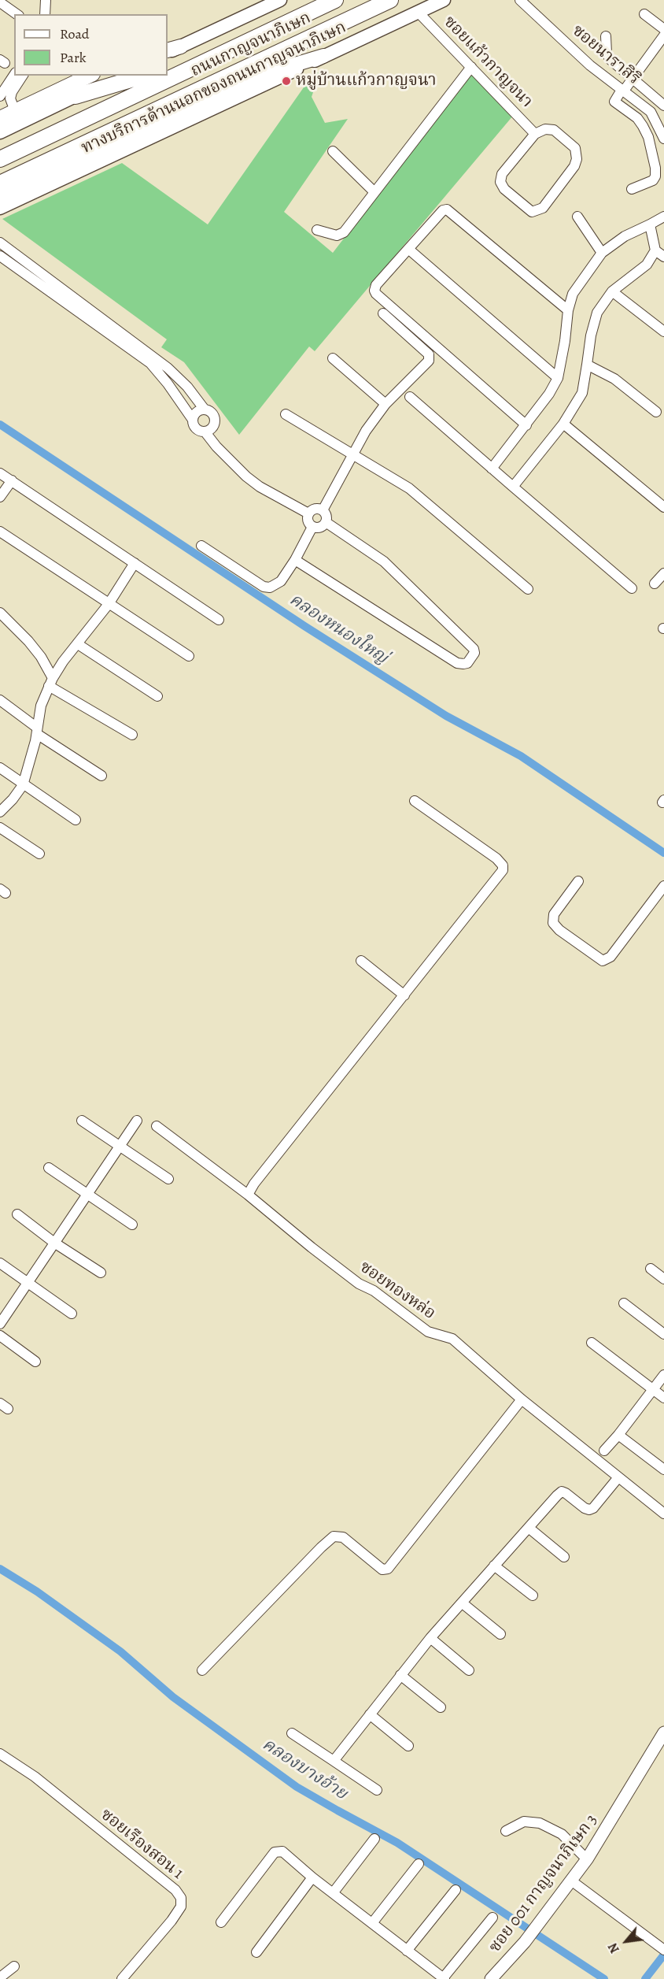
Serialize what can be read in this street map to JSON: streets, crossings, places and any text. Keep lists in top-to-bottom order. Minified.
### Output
{"streets":{"highway":["ถนนกาญจนาภิเษก"],"main road":["ทางบริการด้านนอกของถนนกาญจนาภิเษก"],"street":["ซอยนาราสิริ","ซอยแก้วกาญจนา","ซอยทองหล่อ","ซอยเรืองสอน 1","ซอย 001 กาญจนาภิเษก 3"]},"crossings":[["ซอยแก้วกาญจนา","ทางบริการด้านนอกของถนนกาญจนาภิเษก"]],"water":["คลองหนองใหญ่","คลองบางอ้าย"],"places":["หมู่บ้านแก้วกาญจนา"],"legend":["Road","Park"],"north":"bottom left"}
